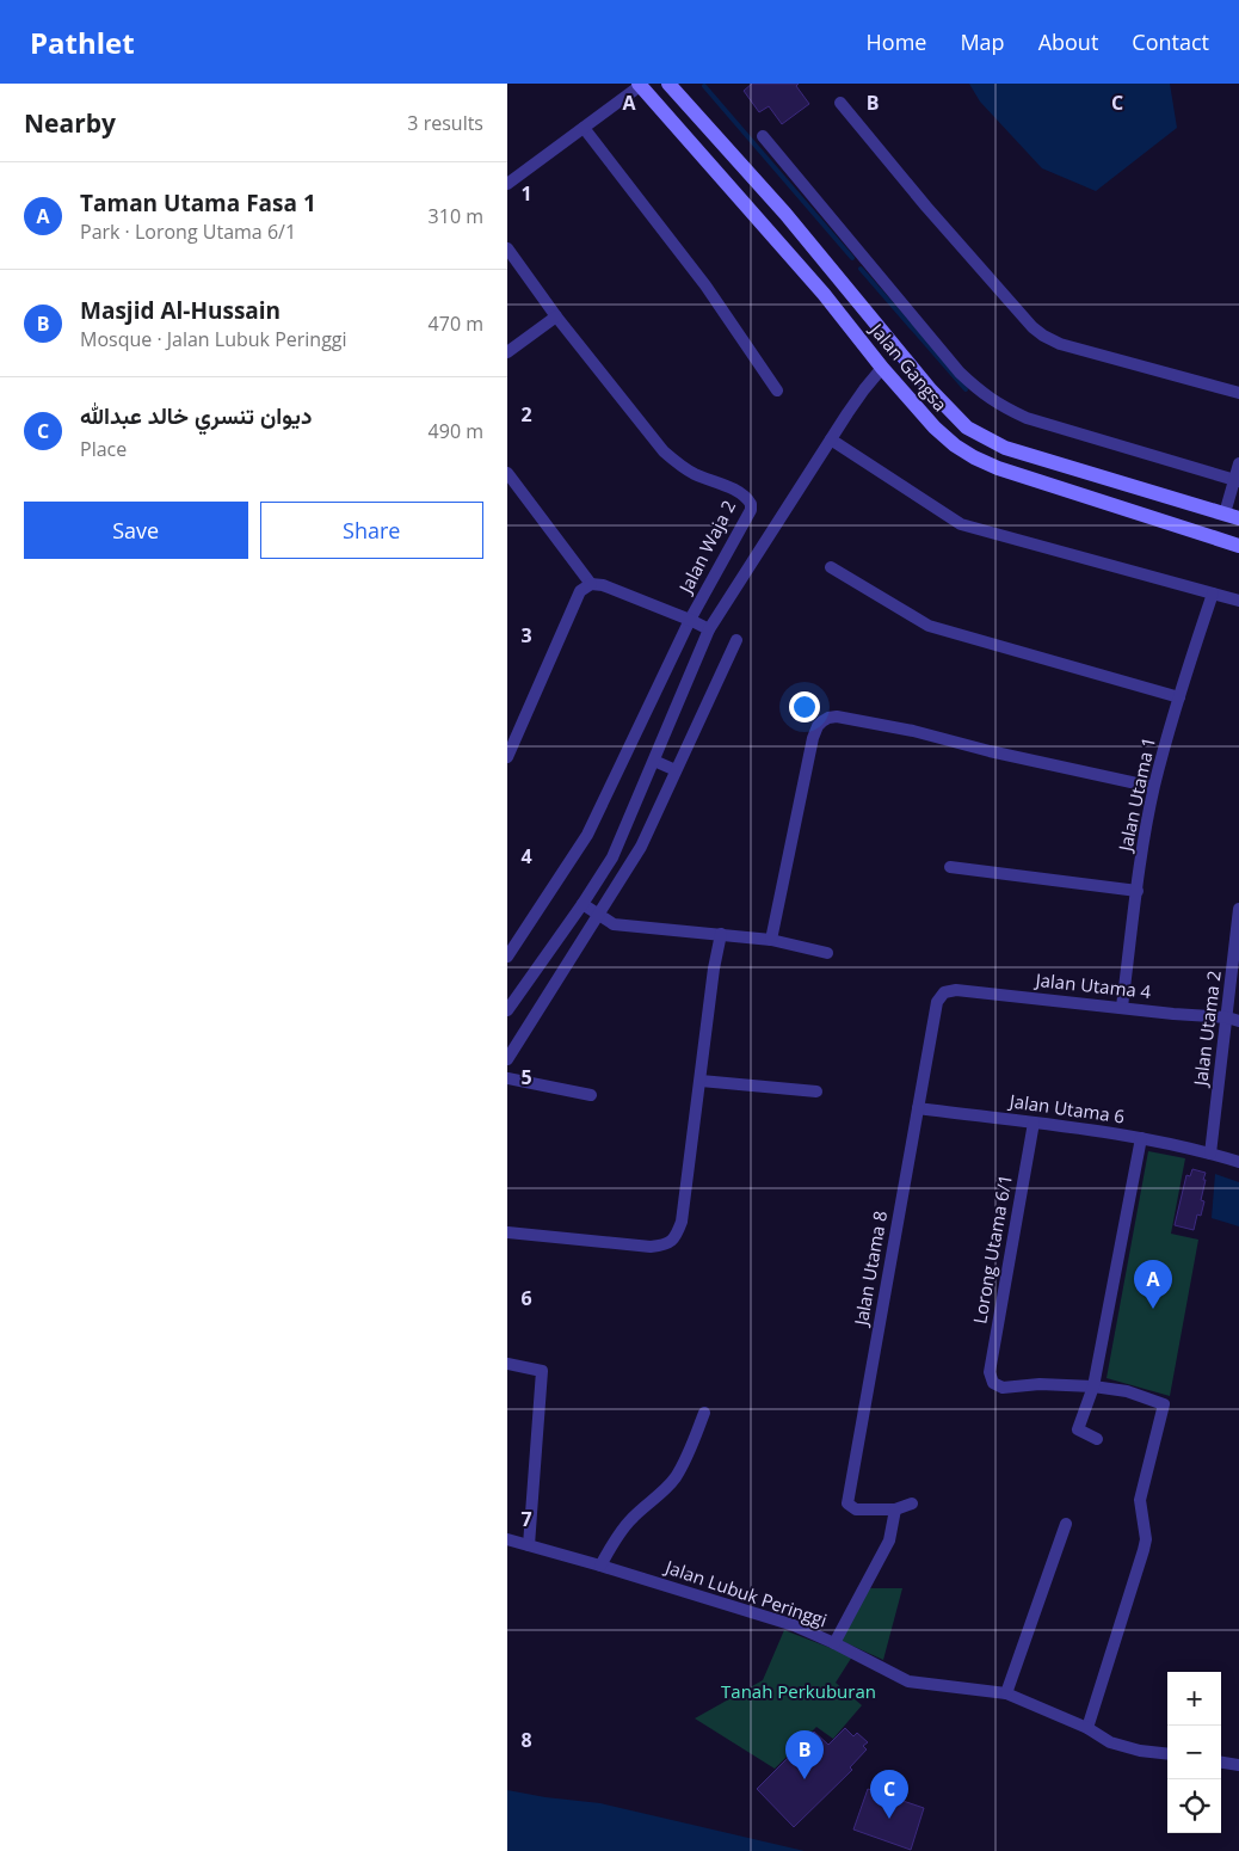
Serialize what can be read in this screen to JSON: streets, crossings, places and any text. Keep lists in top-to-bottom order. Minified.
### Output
{"streets":{"main road":["Jalan Gangsa"],"street":["Jalan Waja 2","Jalan Utama 1","Jalan Utama 4","Jalan Utama 2","Jalan Utama 6","Lorong Utama 6/1","Jalan Utama 8","Jalan Lubuk Peringgi"]},"crossings":[["Jalan Utama 1","Jalan Utama 4"],["Jalan Utama 4","Jalan Utama 2"],["Jalan Utama 4","Jalan Utama 8"],["Jalan Utama 2","Jalan Utama 6"],["Jalan Utama 6","Lorong Utama 6/1"],["Jalan Utama 6","Jalan Utama 8"]],"parks":["Tanah Perkuburan"],"page":{"header":"Pathlet","nav":["Home","Map","About","Contact"],"heading":["Nearby","3 results"],"list":[{"mark":"A","name":"Taman Utama Fasa 1","note":"Park · Lorong Utama 6/1","value":"310 m"},{"mark":"B","name":"Masjid Al-Hussain","note":"Mosque · Jalan Lubuk Peringgi","value":"470 m"},{"mark":"C","name":"دیوان تنسري خالد عبدالله","note":"Place","value":"490 m"}],"buttons":["Save","Share"],"pins":["A","B","C"],"map_buttons":["+","−"]},"grid":{"columns":["A","B","C"],"rows":["1","2","3","4","5","6","7","8"]}}
